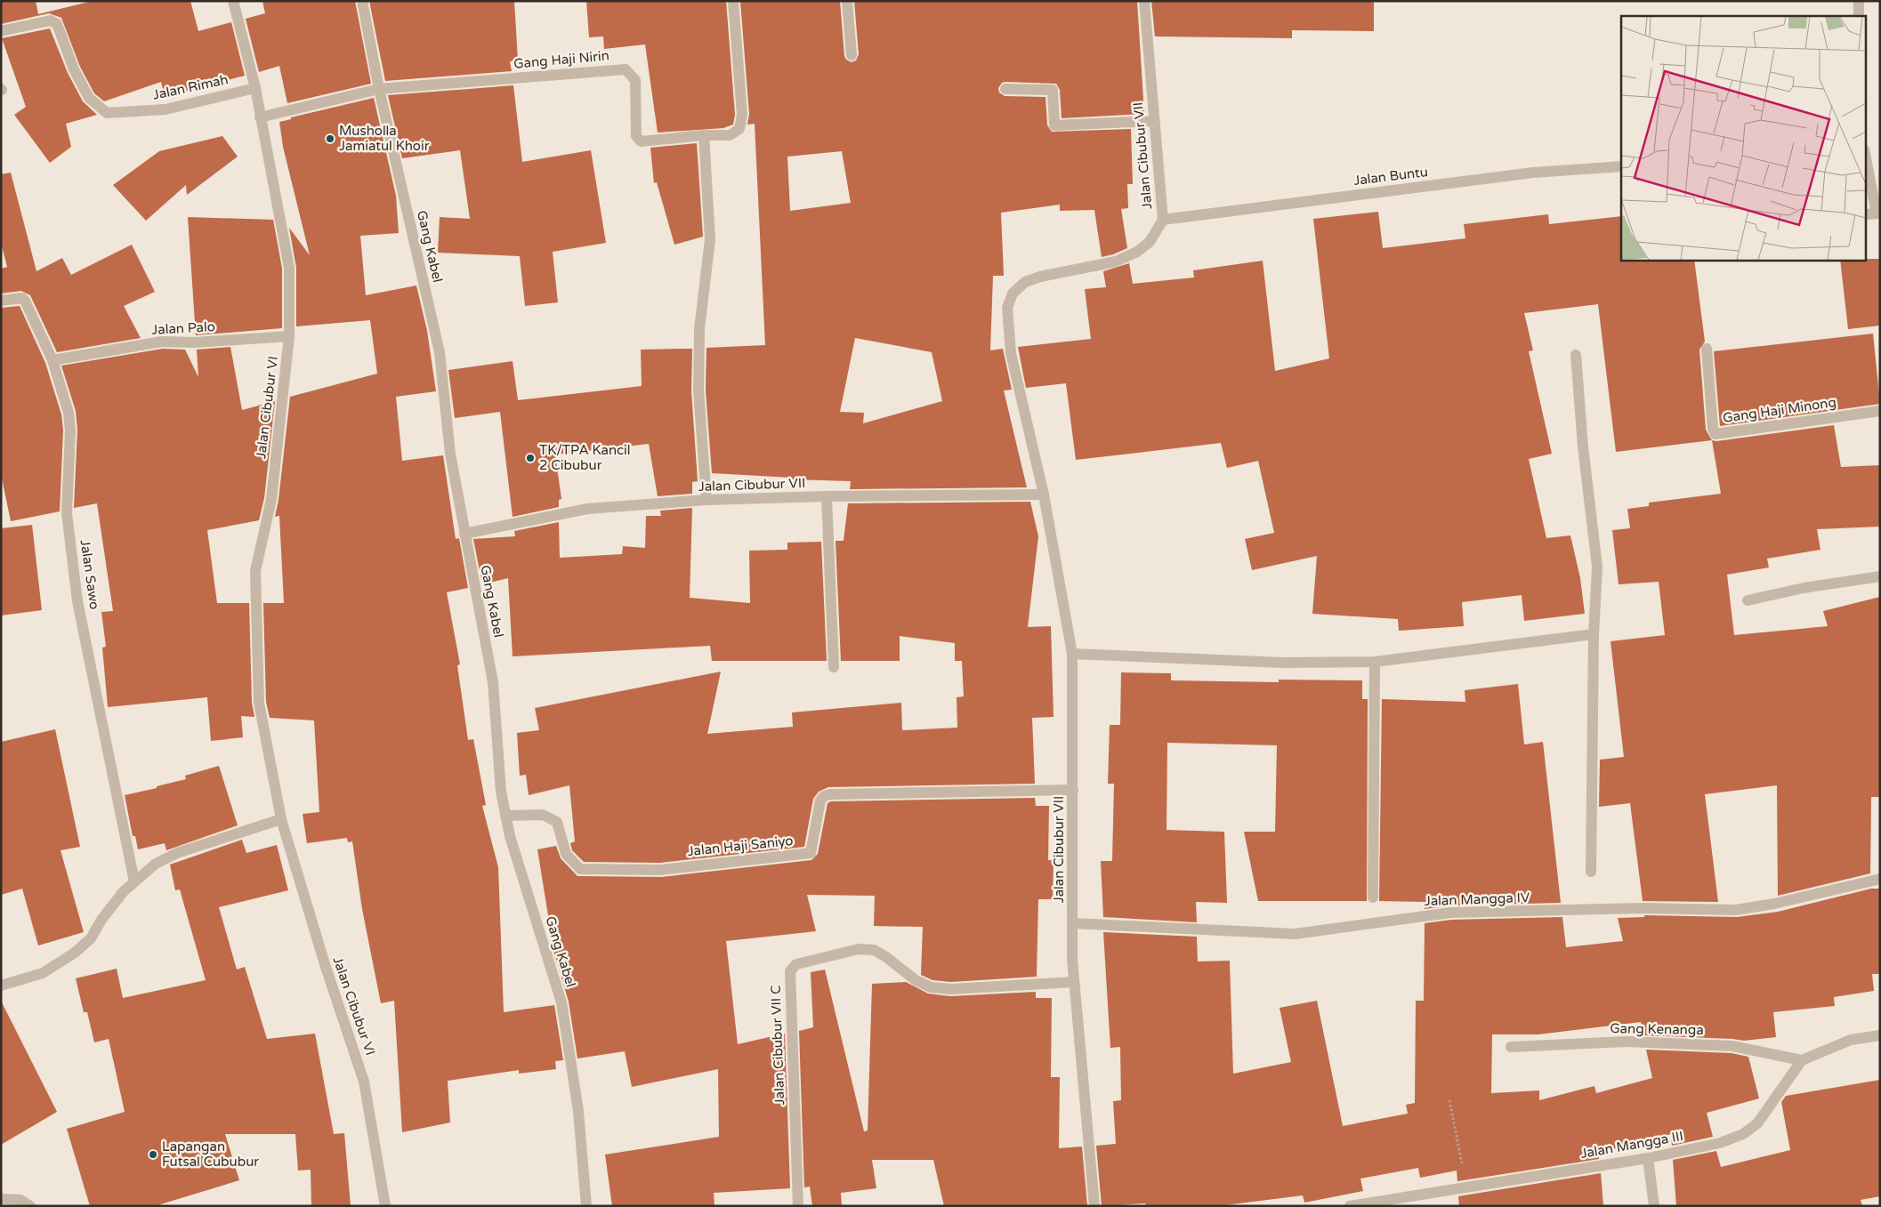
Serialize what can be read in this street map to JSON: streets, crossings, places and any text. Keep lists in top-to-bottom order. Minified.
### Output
{"streets":{"street":["Gang Haji Nirin","Jalan Rimah","Jalan Cibubur VII","Jalan Buntu","Gang Kabel","Jalan Palo","Jalan Cibubur VI","Gang Haji Minong","Jalan Sawo","Jalan Haji Saniyo","Jalan Mangga IV","Gang Kenanga","Jalan Cibubur VII C","Jalan Mangga III"]},"crossings":[["Gang Haji Nirin","Gang Kabel"],["Jalan Rimah","Jalan Cibubur VI"],["Jalan Cibubur VII","Jalan Buntu"],["Jalan Cibubur VII","Gang Kabel"],["Jalan Cibubur VII","Jalan Haji Saniyo"],["Jalan Cibubur VII","Jalan Mangga IV"],["Jalan Cibubur VII","Jalan Cibubur VII C"],["Gang Kabel","Jalan Haji Saniyo"],["Jalan Palo","Jalan Cibubur VI"],["Jalan Palo","Jalan Sawo"],["Gang Kenanga","Jalan Mangga III"]],"places":["Musholla Jamiatul Khoir","TK/TPA Kancil 2 Cibubur","Lapangan Futsal Cububur"]}
